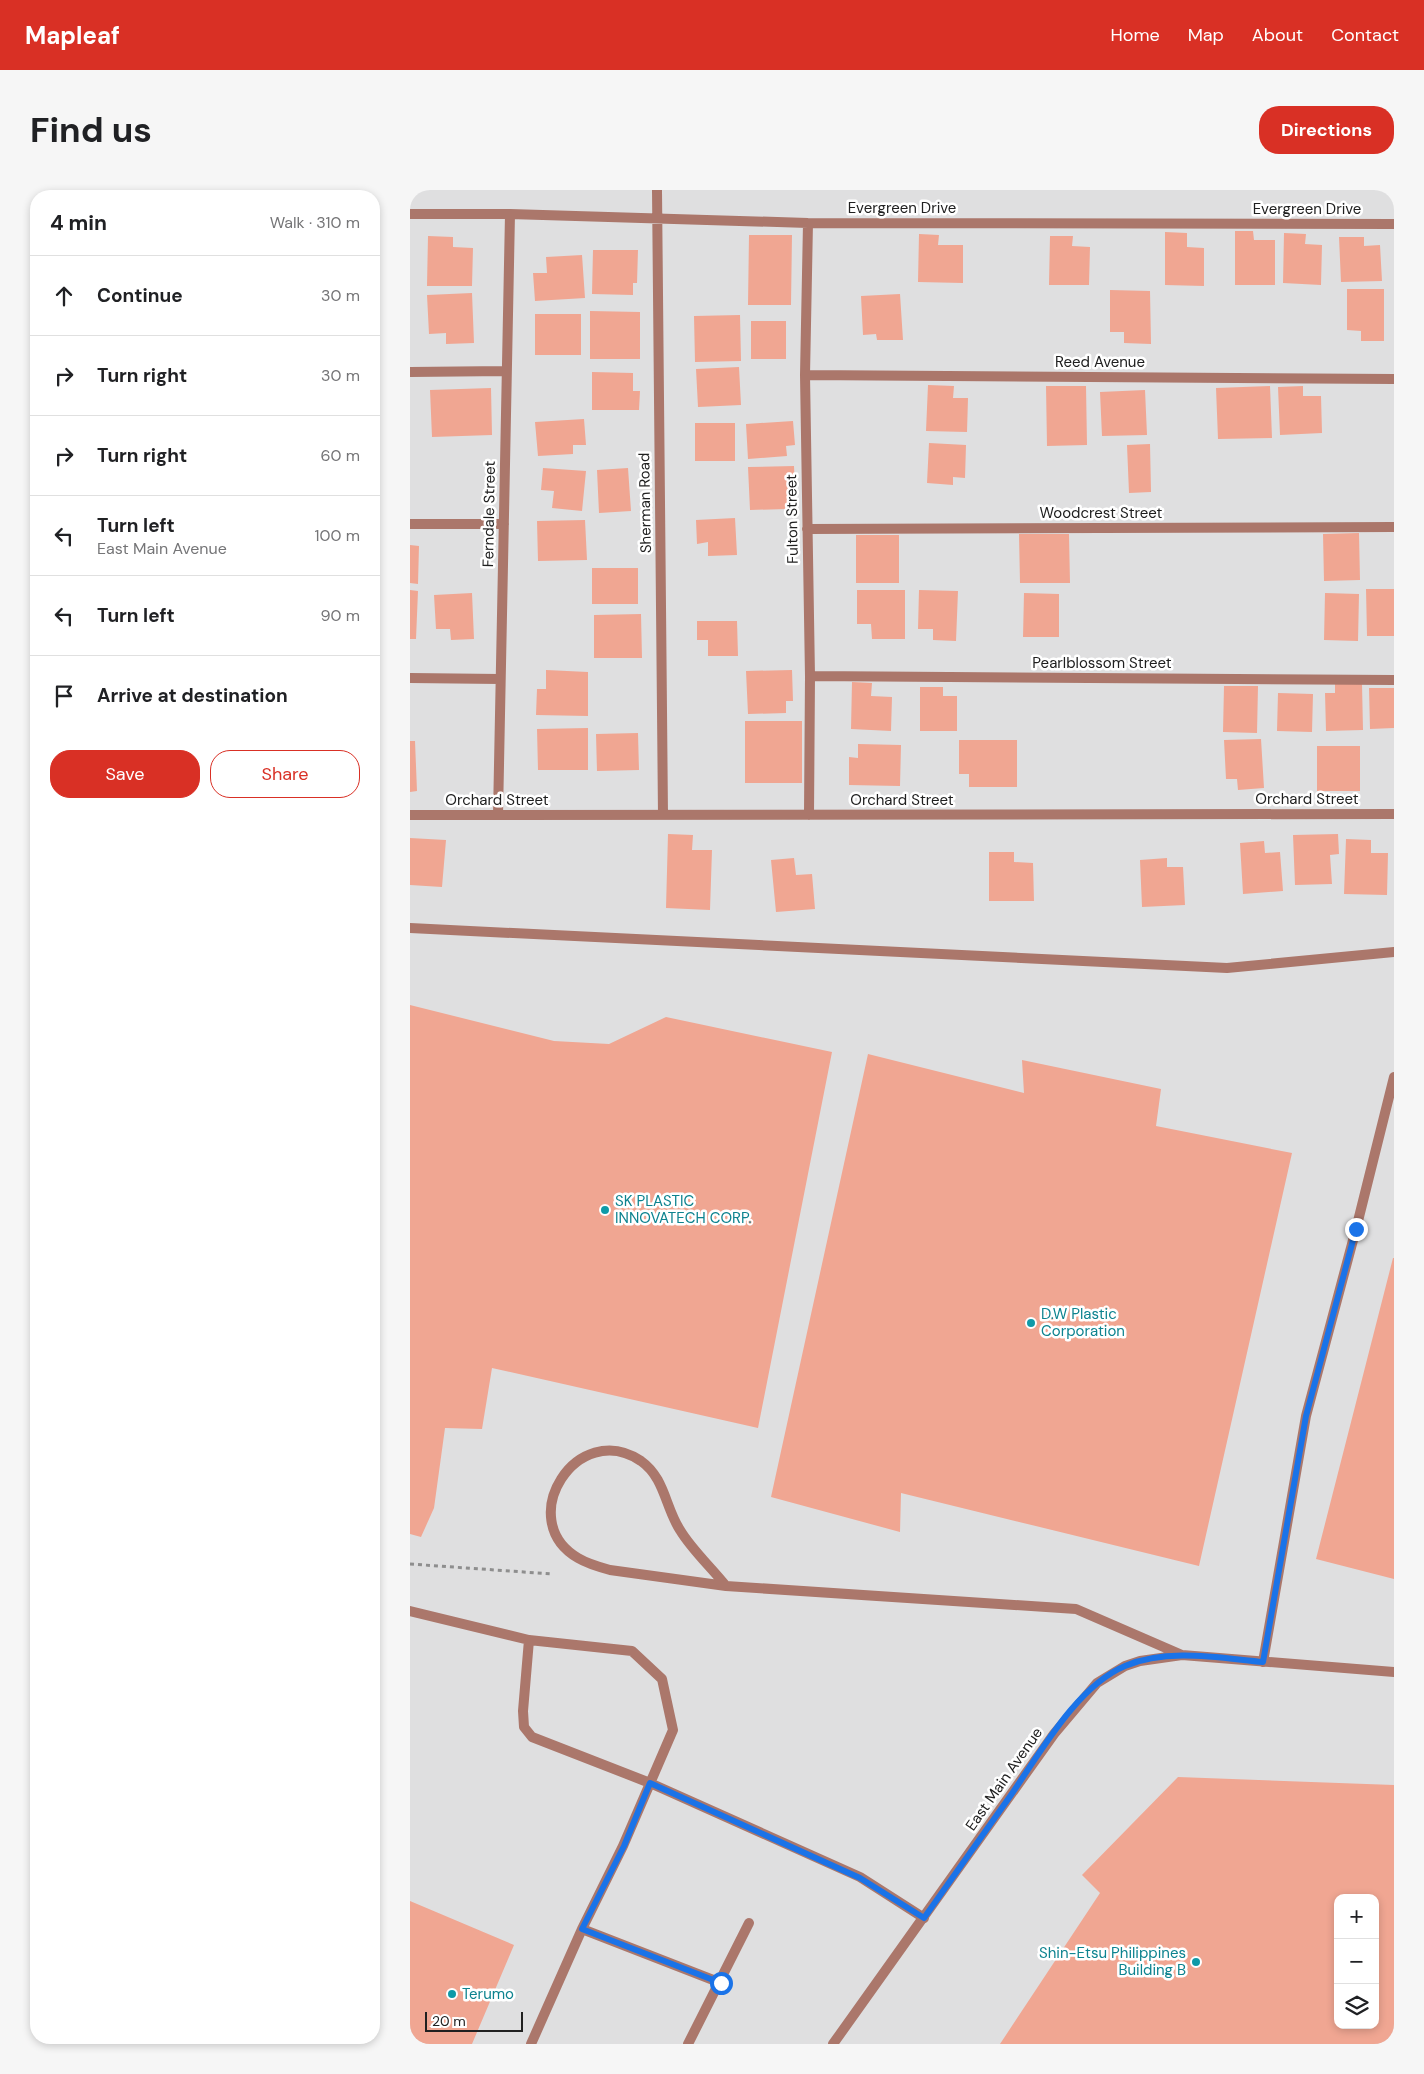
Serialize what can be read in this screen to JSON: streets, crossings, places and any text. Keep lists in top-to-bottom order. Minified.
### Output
{"streets":{"street":["Evergreen Drive","Reed Avenue","Sherman Road","Woodcrest Street","Ferndale Street","Fulton Street","Pearlblossom Street","Orchard Street","East Main Avenue"]},"crossings":[["Evergreen Drive","Sherman Road"],["Evergreen Drive","Ferndale Street"],["Evergreen Drive","Fulton Street"],["Reed Avenue","Fulton Street"],["Sherman Road","Orchard Street"],["Woodcrest Street","Fulton Street"],["Ferndale Street","Orchard Street"],["Fulton Street","Pearlblossom Street"],["Fulton Street","Orchard Street"]],"places":["SK PLASTIC INNOVATECH CORP.","D.W Plastic Corporation","Shin-Etsu Philippines Building B","Terumo"],"scale_bar":"20 m","page":{"header":"Mapleaf","nav":["Home","Map","About","Contact"],"buttons":["Directions",["Save","Share"]],"title":"Find us","heading":["4 min","Walk · 310 m"],"list":[["Continue","30 m"],["Turn right","30 m"],["Turn right","60 m"],["Turn left","East Main Avenue","100 m"],["Turn left","90 m"],"Arrive at destination"],"map_buttons":["+","−"],"scale":"20 m"}}
